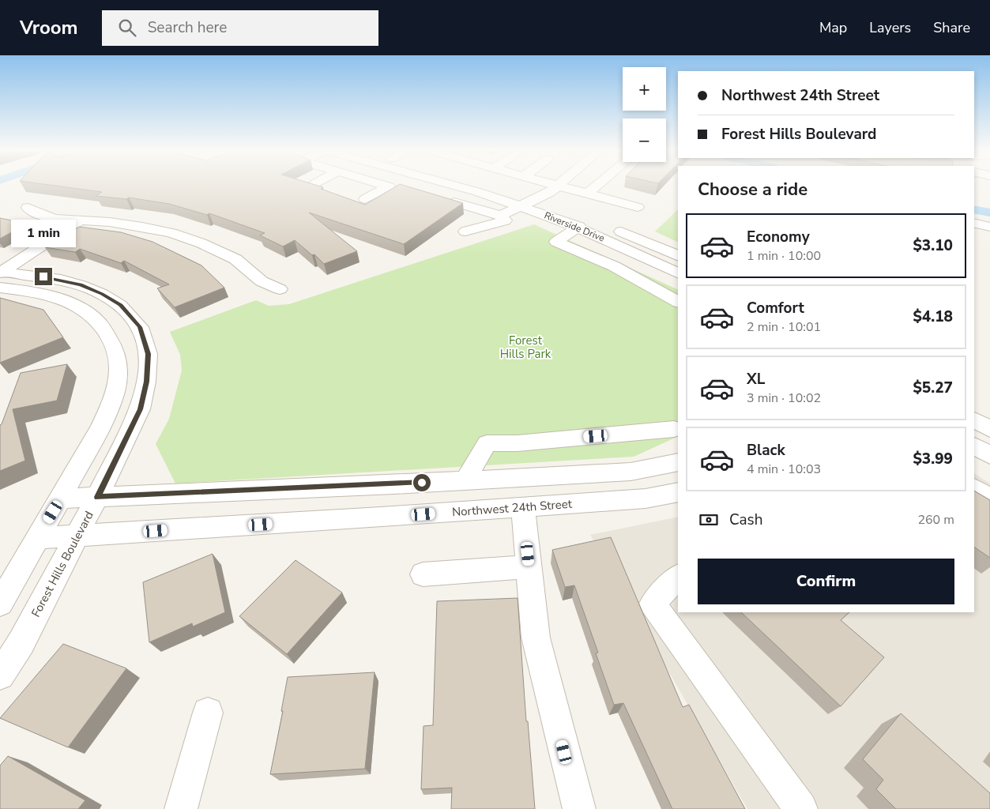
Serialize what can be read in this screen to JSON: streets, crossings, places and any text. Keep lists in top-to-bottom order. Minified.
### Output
{"streets":{"street":["Riverside Drive","Northwest 24th Street","Forest Hills Boulevard"]},"crossings":[["Northwest 24th Street","Forest Hills Boulevard"]],"parks":["Forest Hills Park"],"page":{"header":"Vroom","search":"Search here","nav":["Map","Layers","Share"],"map_buttons":["+","−"],"banner":["Northwest 24th Street","Forest Hills Boulevard"],"heading":"Choose a ride","list":[{"name":"Economy","note":"1 min · 10:00","value":"$3.10"},{"name":"Comfort","note":"2 min · 10:01","value":"$4.18"},{"name":"XL","note":"3 min · 10:02","value":"$5.27"},{"name":"Black","note":"4 min · 10:03","value":"$3.99"}],"bubble":"1 min","pay":["Cash","260 m"],"buttons":"Confirm"}}
